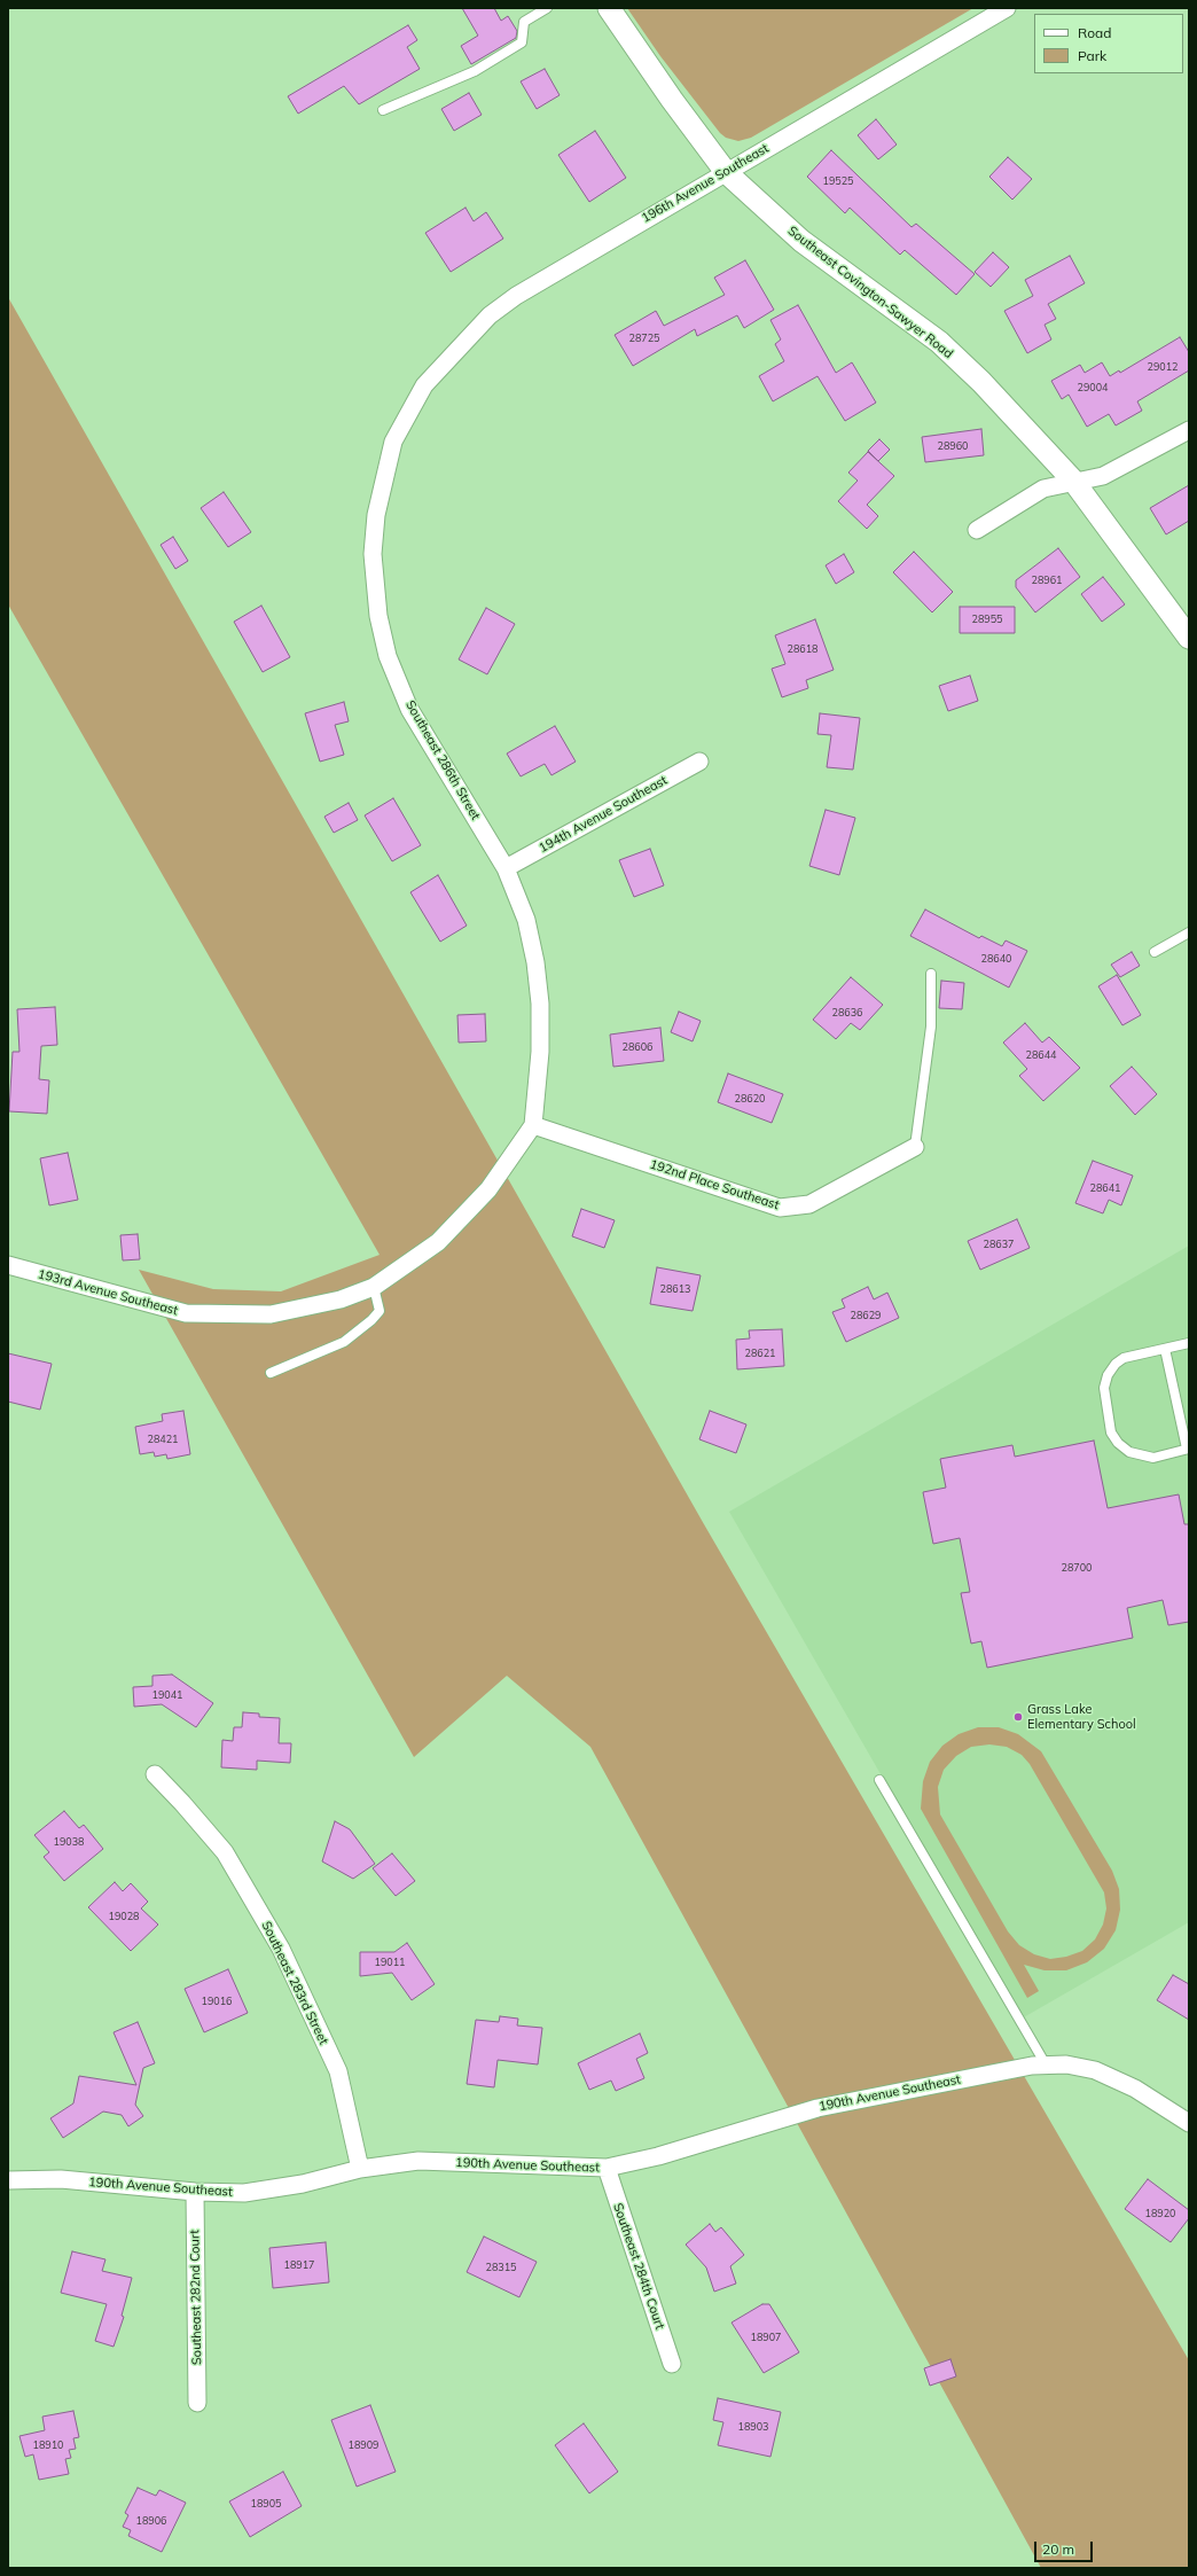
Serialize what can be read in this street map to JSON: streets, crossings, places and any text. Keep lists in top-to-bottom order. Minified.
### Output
{"streets":{"street":["196th Avenue Southeast","Southeast Covington-Sawyer Road","Southeast 286th Street","194th Avenue Southeast","192nd Place Southeast","193rd Avenue Southeast","Southeast 283rd Street","190th Avenue Southeast","Southeast 284th Court","Southeast 282nd Court"]},"crossings":[["196th Avenue Southeast","Southeast Covington-Sawyer Road"],["196th Avenue Southeast","Southeast 286th Street"],["Southeast 286th Street","194th Avenue Southeast"],["Southeast 286th Street","193rd Avenue Southeast"],["194th Avenue Southeast","193rd Avenue Southeast"],["192nd Place Southeast","193rd Avenue Southeast"],["Southeast 283rd Street","190th Avenue Southeast"],["190th Avenue Southeast","Southeast 284th Court"],["190th Avenue Southeast","Southeast 282nd Court"]],"places":["Grass Lake Elementary School"],"house_numbers":["19525","28725","29012","29004","28960","28961","28955","28618","28640","28636","28606","28644","28620","28641","28637","28613","28629","28621","28421","28700","19041","19038","19028","19011","19016","18920","18917","28315","18907","18903","18910","18909","18905","18906"],"legend":["Road","Park"],"scale_bar":"20 m"}
